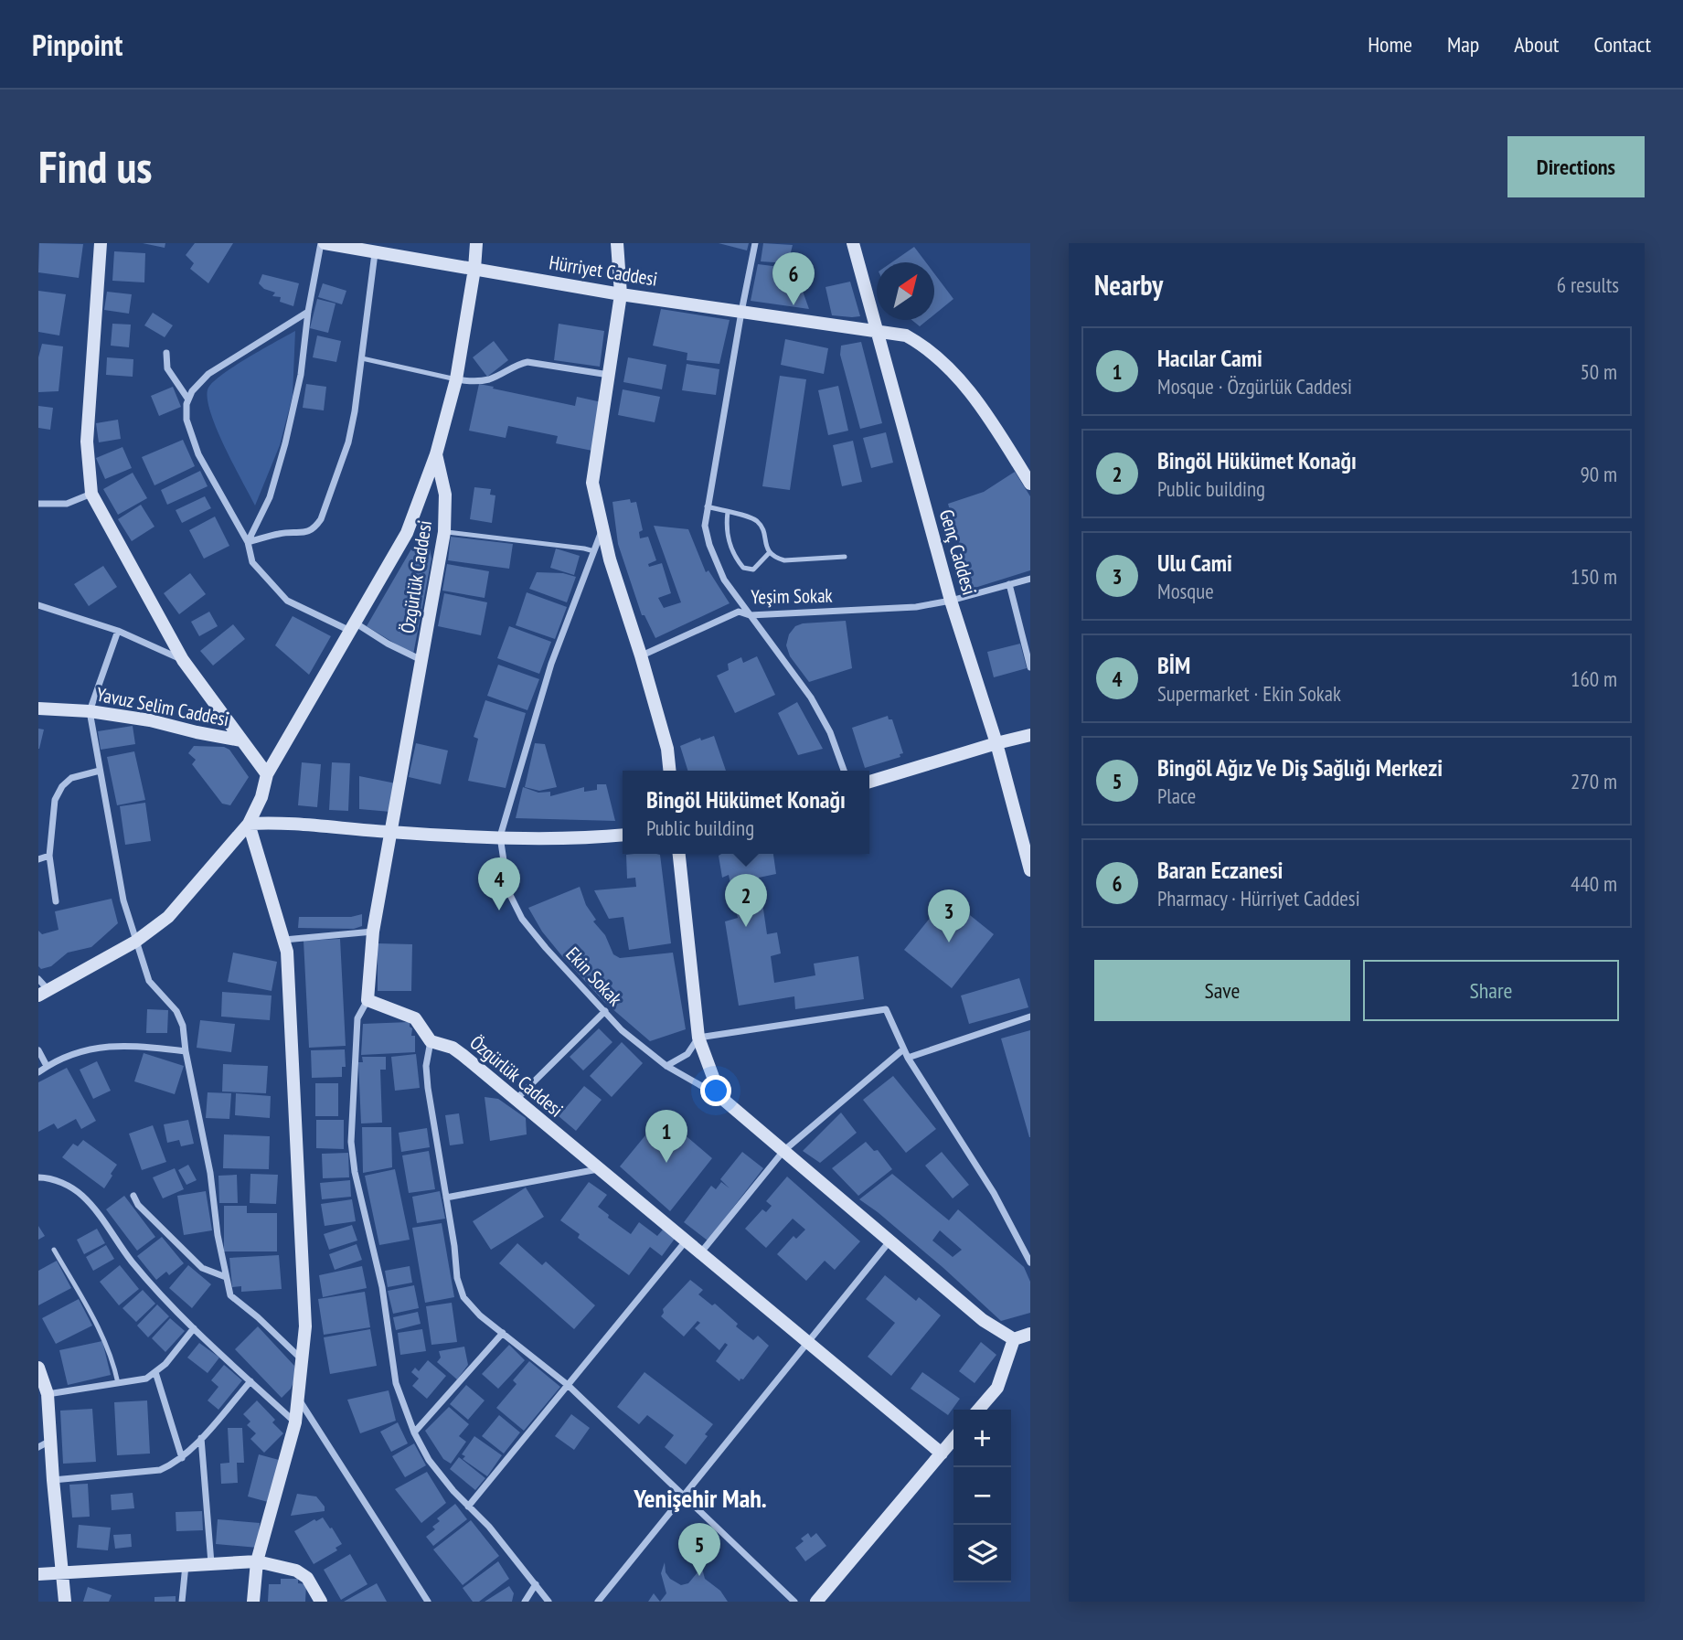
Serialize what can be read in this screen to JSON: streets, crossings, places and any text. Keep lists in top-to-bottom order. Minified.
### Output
{"streets":{"street":["Hürriyet Caddesi","Genç Caddesi","Özgürlük Caddesi","Yeşim Sokak","Yavuz Selim Caddesi","Ekin Sokak"]},"crossings":[["Hürriyet Caddesi","Genç Caddesi"],["Genç Caddesi","Yeşim Sokak"]],"districts":["Yenişehir Mah."],"north":"top right","page":{"header":"Pinpoint","nav":["Home","Map","About","Contact"],"buttons":["Directions",["Save","Share"]],"title":"Find us","heading":["Nearby","6 results"],"pins":["6","4","2","3","1","5"],"list":[{"mark":"1","name":"Hacılar Cami","note":"Mosque · Özgürlük Caddesi","value":"50 m"},{"mark":"2","name":"Bingöl Hükümet Konağı","note":"Public building","value":"90 m"},{"mark":"3","name":"Ulu Cami","note":"Mosque","value":"150 m"},{"mark":"4","name":"BİM","note":"Supermarket · Ekin Sokak","value":"160 m"},{"mark":"5","name":"Bingöl Ağız Ve Diş Sağlığı Merkezi","note":"Place","value":"270 m"},{"mark":"6","name":"Baran Eczanesi","note":"Pharmacy · Hürriyet Caddesi","value":"440 m"}],"popup":["Bingöl Hükümet Konağı","Public building"],"map_buttons":["+","−"]}}
